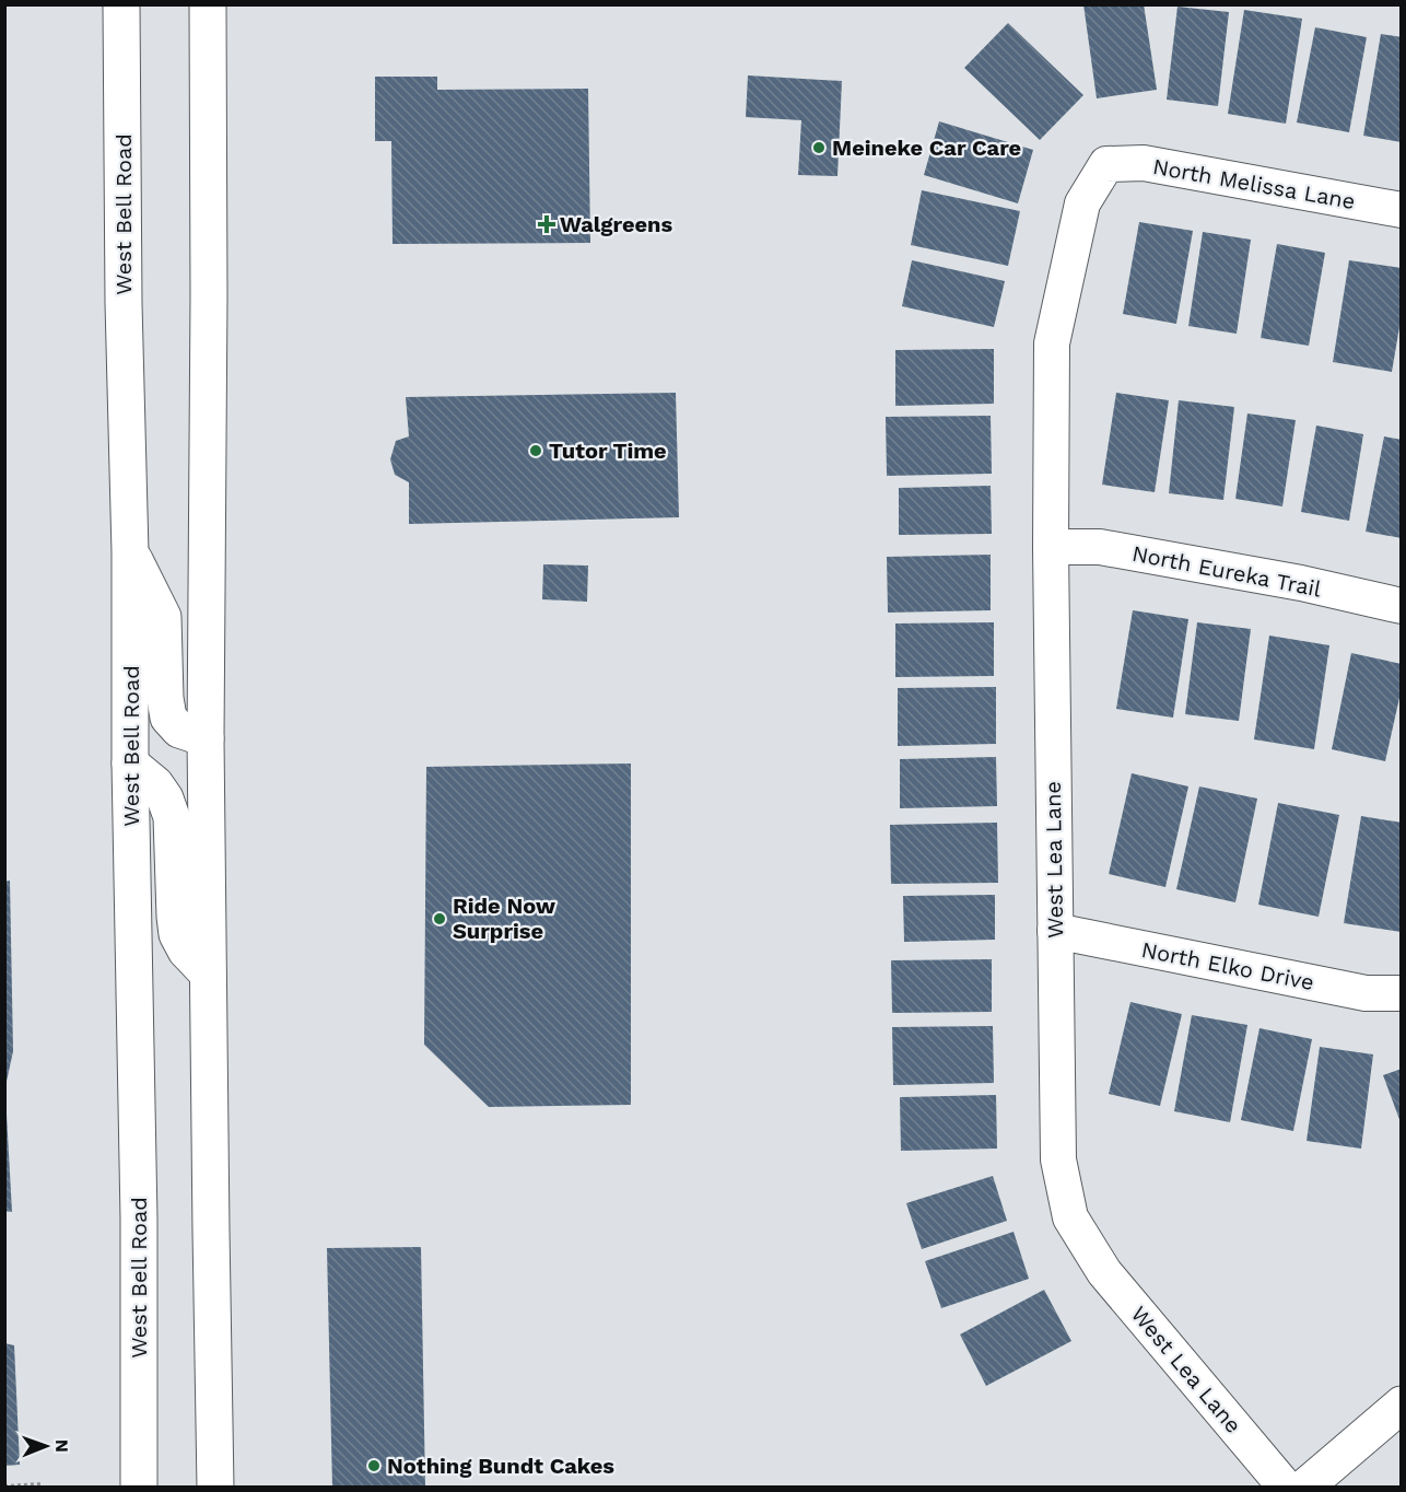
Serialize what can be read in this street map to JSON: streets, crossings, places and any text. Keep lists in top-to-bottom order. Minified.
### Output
{"streets":{"main road":["West Bell Road"],"street":["North Melissa Lane","North Eureka Trail","West Lea Lane","North Elko Drive"]},"crossings":[["North Melissa Lane","West Lea Lane"],["North Eureka Trail","West Lea Lane"],["West Lea Lane","North Elko Drive"]],"places":{"other":["Meineke Car Care","Tutor Time","Ride Now Surprise","Nothing Bundt Cakes"],"health":["Walgreens"]},"north":"right"}
